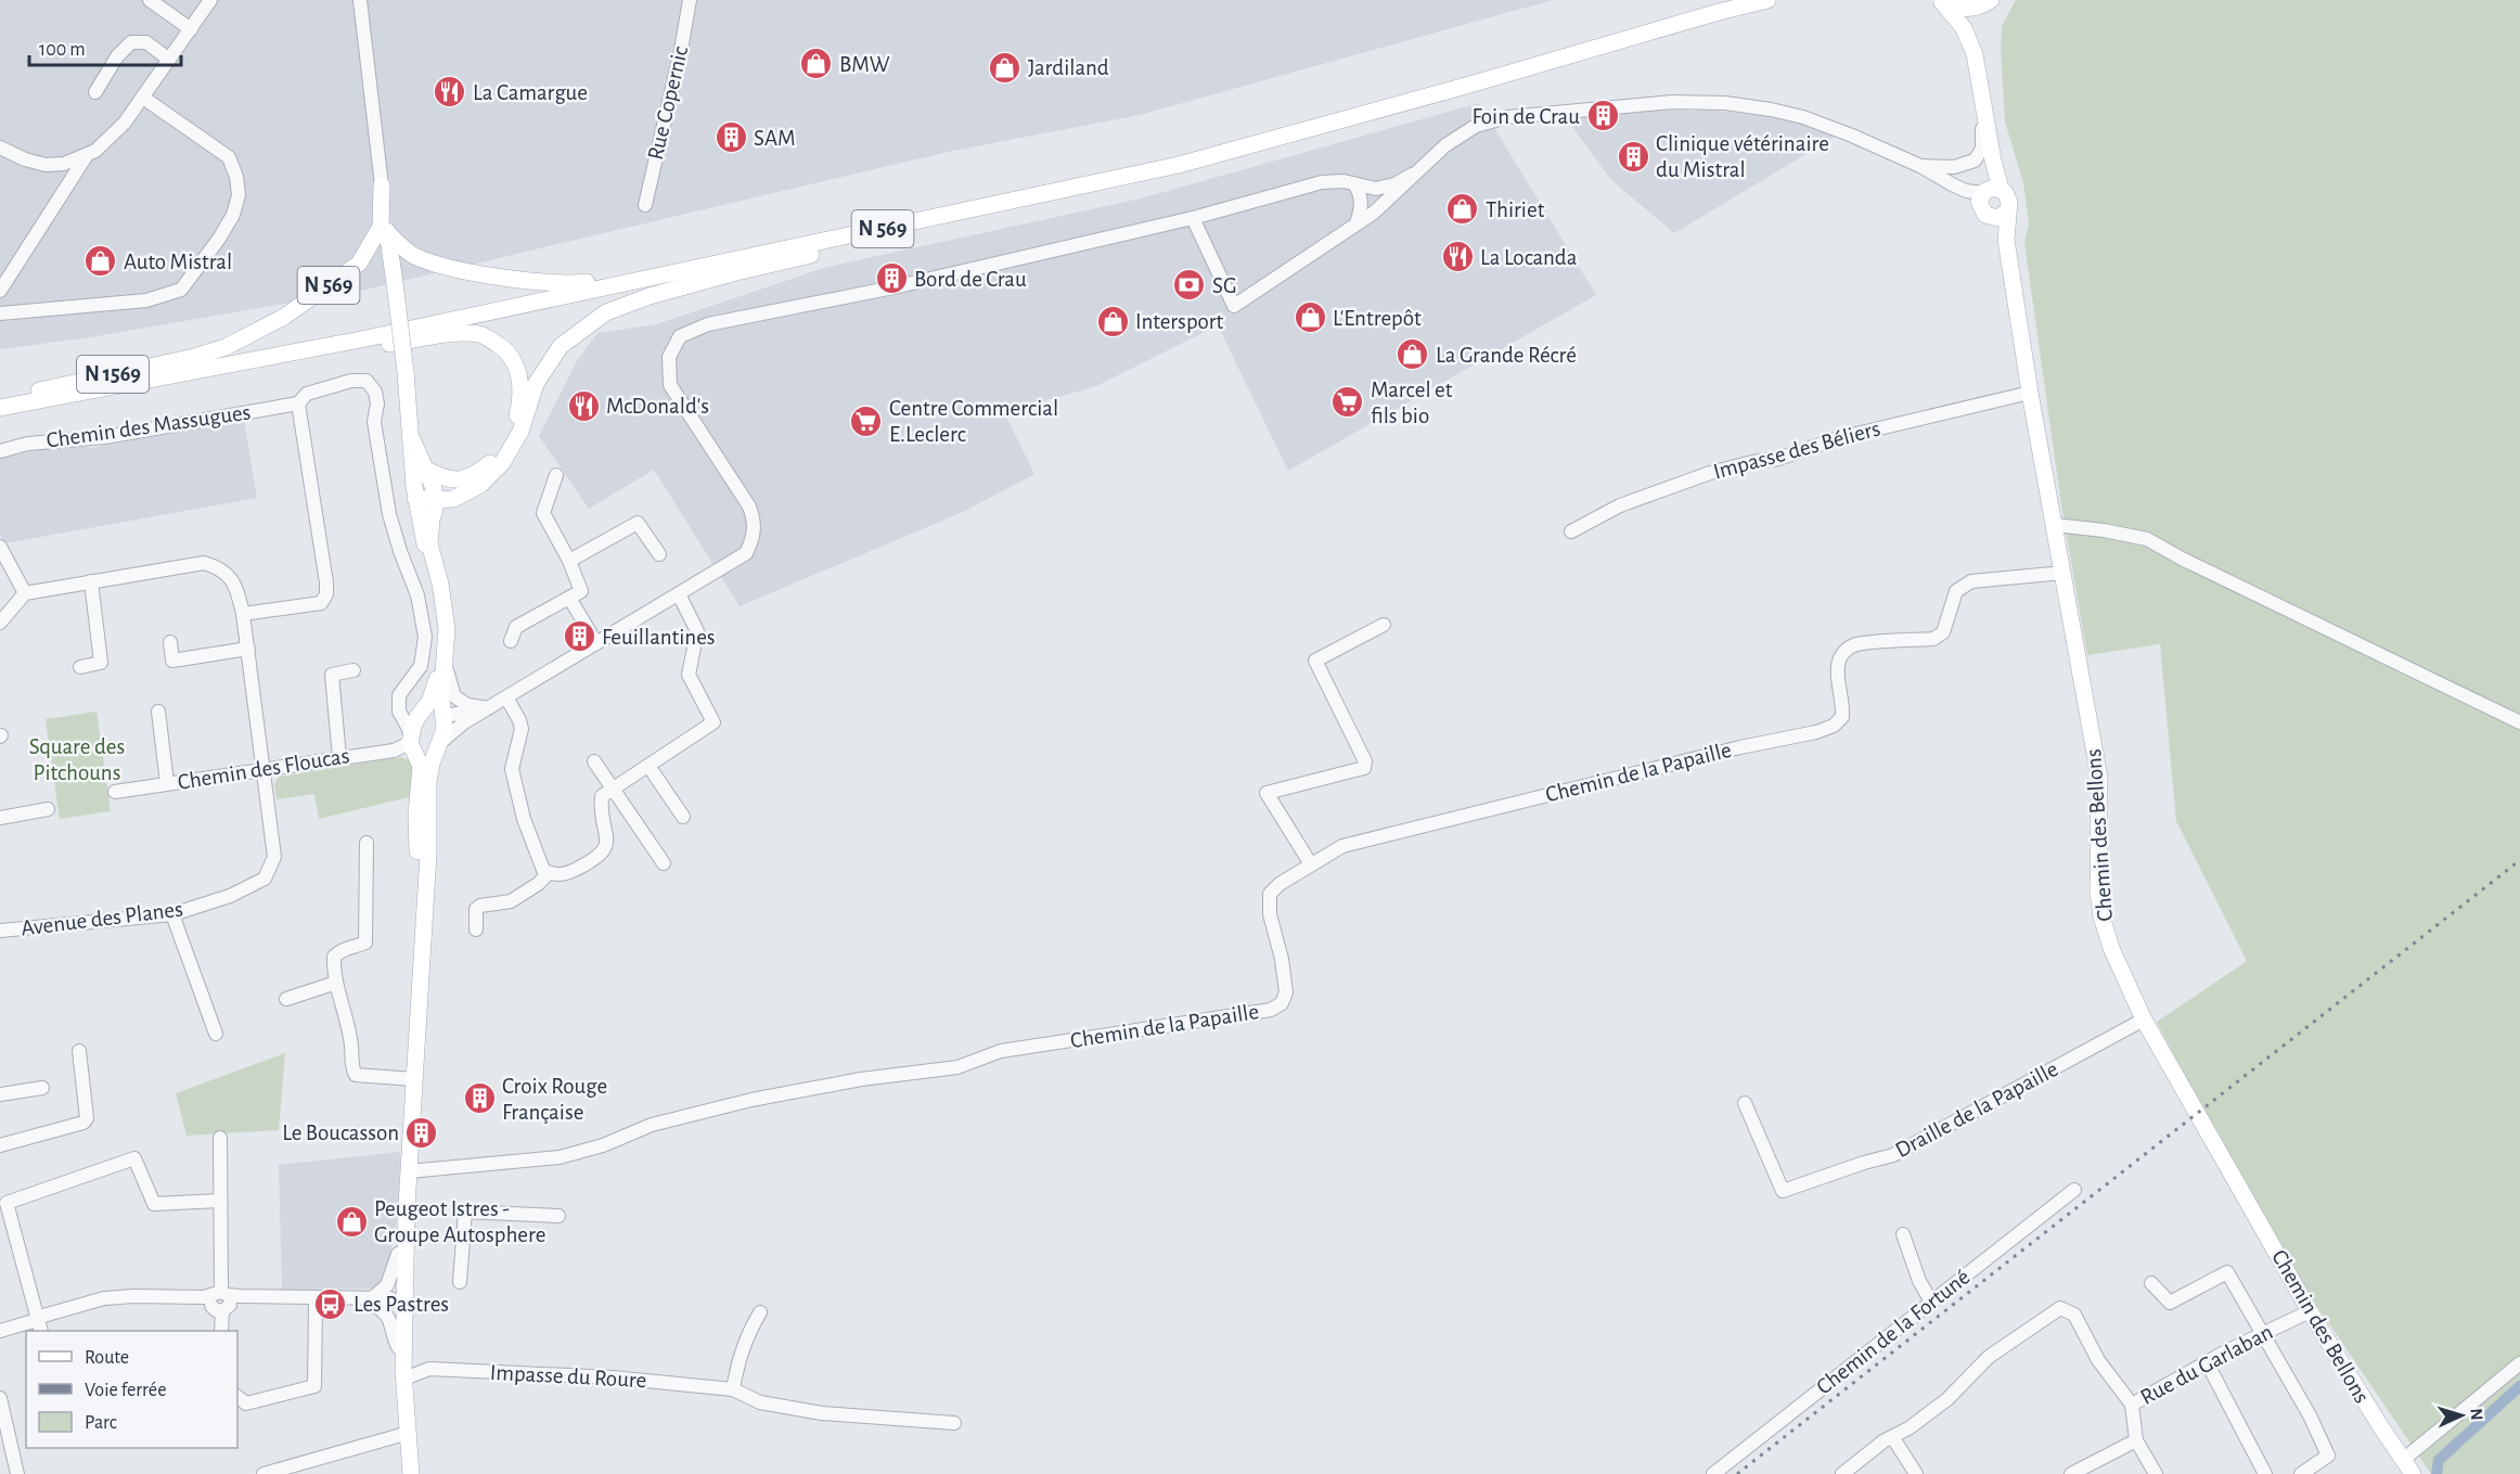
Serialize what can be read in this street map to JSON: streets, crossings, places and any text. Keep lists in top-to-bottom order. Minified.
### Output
{"streets":{"main road":["N 569","N 1569","Chemin des Bellons"],"street":["Rue Copernic","Chemin des Massugues","Impasse des Béliers","Chemin des Floucas","Chemin de la Papaille","Avenue des Planes","Draille de la Papaille","Chemin de la Fortuné","Rue du Garlaban","Impasse du Roure"]},"crossings":[["N 569","N 1569"],["Impasse des Béliers","Chemin des Bellons"],["Chemin des Floucas","Avenue des Planes"],["Chemin de la Papaille","Chemin des Bellons"],["Chemin des Bellons","Draille de la Papaille"],["Chemin des Bellons","Rue du Garlaban"]],"parks":["Square des Pitchouns"],"places":{"shop":["BMW","Jardiland","Thiriet","Auto Mistral","L'Entrepôt","Intersport","La Grande Récré","Peugeot Istres - Groupe Autosphere"],"restaurant":["La Camargue","La Locanda","McDonald's"],"building":["Foin de Crau","SAM","Clinique vétérinaire du Mistral","Bord de Crau","Feuillantines","Croix Rouge Française","Le Boucasson"],"bank":["SG"],"supermarket":["Marcel et fils bio","Centre Commercial E.Leclerc"],"bus stop":["Les Pastres"]},"legend":["Route","Voie ferrée","Parc"],"scale_bar":"100 m","north":"right"}
